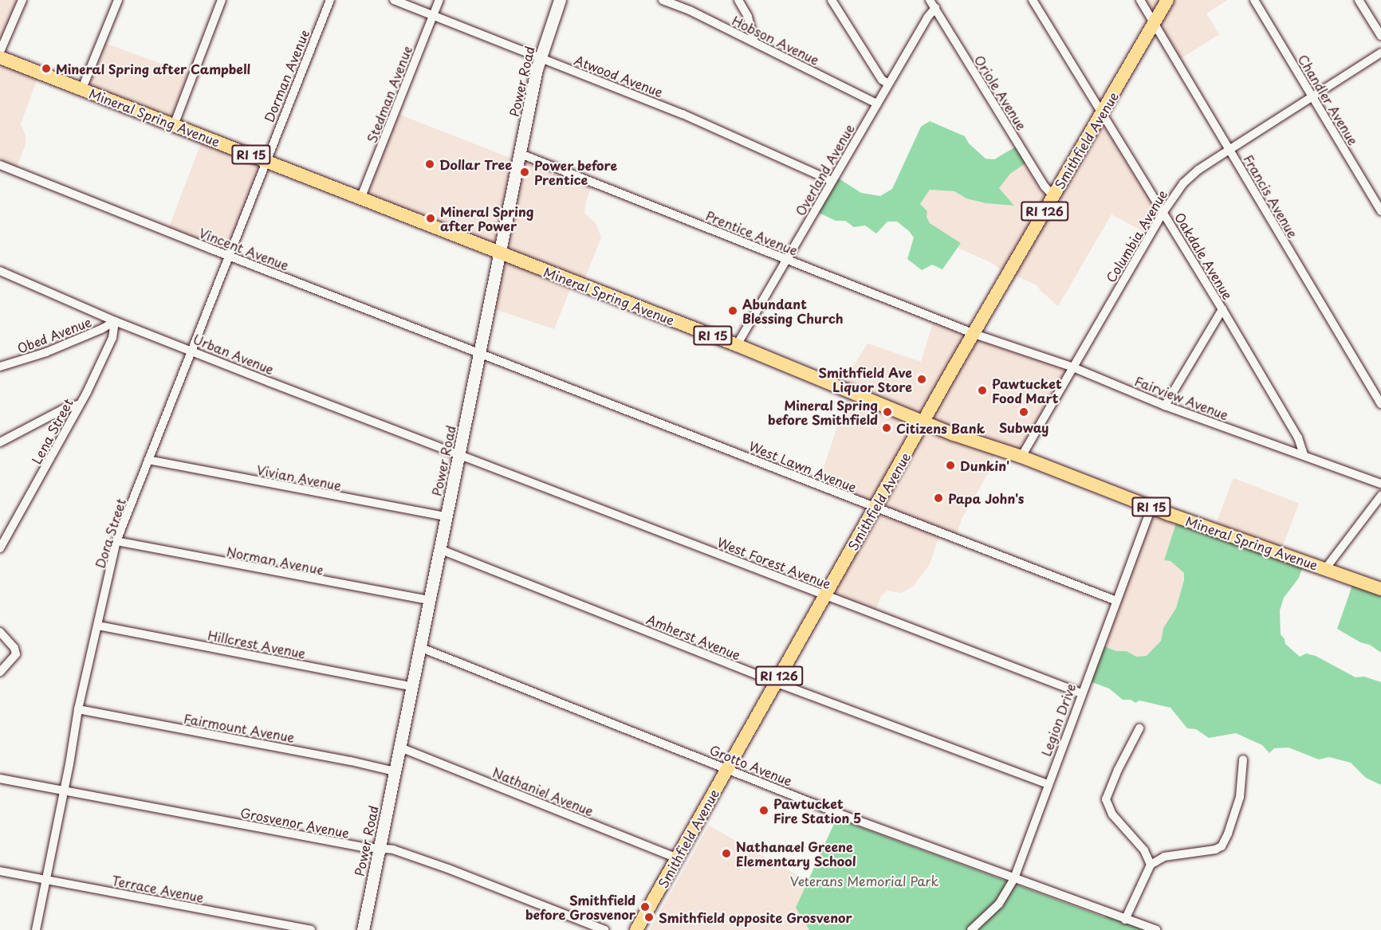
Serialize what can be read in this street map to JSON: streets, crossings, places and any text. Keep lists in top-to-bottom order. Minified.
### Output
{"streets":{"main road":["Power Road","Mineral Spring Avenue","Smithfield Avenue","RI 15","RI 126"],"street":["Hobson Avenue","Dorman Avenue","Atwood Avenue","Oriole Avenue","Stedman Avenue","Chandler Avenue","Overland Avenue","Francis Avenue","Prentice Avenue","Columbia Avenue","Vincent Avenue","Oakdale Avenue","Obed Avenue","Urban Avenue","Fairview Avenue","Lena Street","West Lawn Avenue","Vivian Avenue","Dora Street","Norman Avenue","West Forest Avenue","Amherst Avenue","Hillcrest Avenue","Legion Drive","Fairmount Avenue","Grotto Avenue","Nathaniel Avenue","Grosvenor Avenue","Terrace Avenue"]},"crossings":[["Hobson Avenue","Overland Avenue"],["Dorman Avenue","Mineral Spring Avenue"],["Dorman Avenue","Dora Street"],["Atwood Avenue","Power Road"],["Atwood Avenue","Stedman Avenue"],["Atwood Avenue","Overland Avenue"],["Power Road","Mineral Spring Avenue"],["Power Road","Prentice Avenue"],["Power Road","Vincent Avenue"],["Power Road","Urban Avenue"],["Power Road","West Lawn Avenue"],["Power Road","Vivian Avenue"],["Power Road","Norman Avenue"],["Power Road","West Forest Avenue"],["Power Road","Amherst Avenue"],["Power Road","Hillcrest Avenue"],["Power Road","Fairmount Avenue"],["Power Road","Grotto Avenue"],["Power Road","Nathaniel Avenue"],["Power Road","Grosvenor Avenue"],["Oriole Avenue","Smithfield Avenue"],["Oriole Avenue","Overland Avenue"],["Stedman Avenue","Mineral Spring Avenue"],["Chandler Avenue","Columbia Avenue"],["Mineral Spring Avenue","Smithfield Avenue"],["Mineral Spring Avenue","Overland Avenue"],["Mineral Spring Avenue","Columbia Avenue"],["Mineral Spring Avenue","Dora Street"],["Mineral Spring Avenue","Legion Drive"],["Smithfield Avenue","Francis Avenue"],["Smithfield Avenue","Prentice Avenue"],["Smithfield Avenue","Oakdale Avenue"],["Smithfield Avenue","Fairview Avenue"],["Smithfield Avenue","West Lawn Avenue"],["Smithfield Avenue","West Forest Avenue"],["Smithfield Avenue","Amherst Avenue"],["Smithfield Avenue","Grotto Avenue"],["Smithfield Avenue","Nathaniel Avenue"],["Overland Avenue","Prentice Avenue"],["Francis Avenue","Columbia Avenue"],["Prentice Avenue","Fairview Avenue"],["Columbia Avenue","Oakdale Avenue"],["Columbia Avenue","Fairview Avenue"],["Vincent Avenue","West Lawn Avenue"],["Vincent Avenue","Dora Street"],["Oakdale Avenue","Fairview Avenue"],["Obed Avenue","Urban Avenue"],["Obed Avenue","Lena Street"],["Urban Avenue","Lena Street"],["Urban Avenue","Dora Street"],["Urban Avenue","West Forest Avenue"],["West Lawn Avenue","Legion Drive"],["Vivian Avenue","Dora Street"],["Dora Street","Norman Avenue"],["Dora Street","Hillcrest Avenue"],["Dora Street","Fairmount Avenue"],["Dora Street","Grosvenor Avenue"],["Dora Street","Terrace Avenue"],["West Forest Avenue","Legion Drive"],["Amherst Avenue","Legion Drive"],["Legion Drive","Grotto Avenue"]],"parks":["Veterans Memorial Park"],"places":["Mineral Spring after Campbell","Dollar Tree","Power before Prentice","Mineral Spring after Power","Abundant Blessing Church","Smithfield Ave Liquor Store","Pawtucket Food Mart","Mineral Spring before Smithfield","Subway","Citizens Bank","Dunkin'","Papa John's","Pawtucket Fire Station 5","Nathanael Greene Elementary School","Smithfield before Grosvenor","Smithfield opposite Grosvenor"]}
